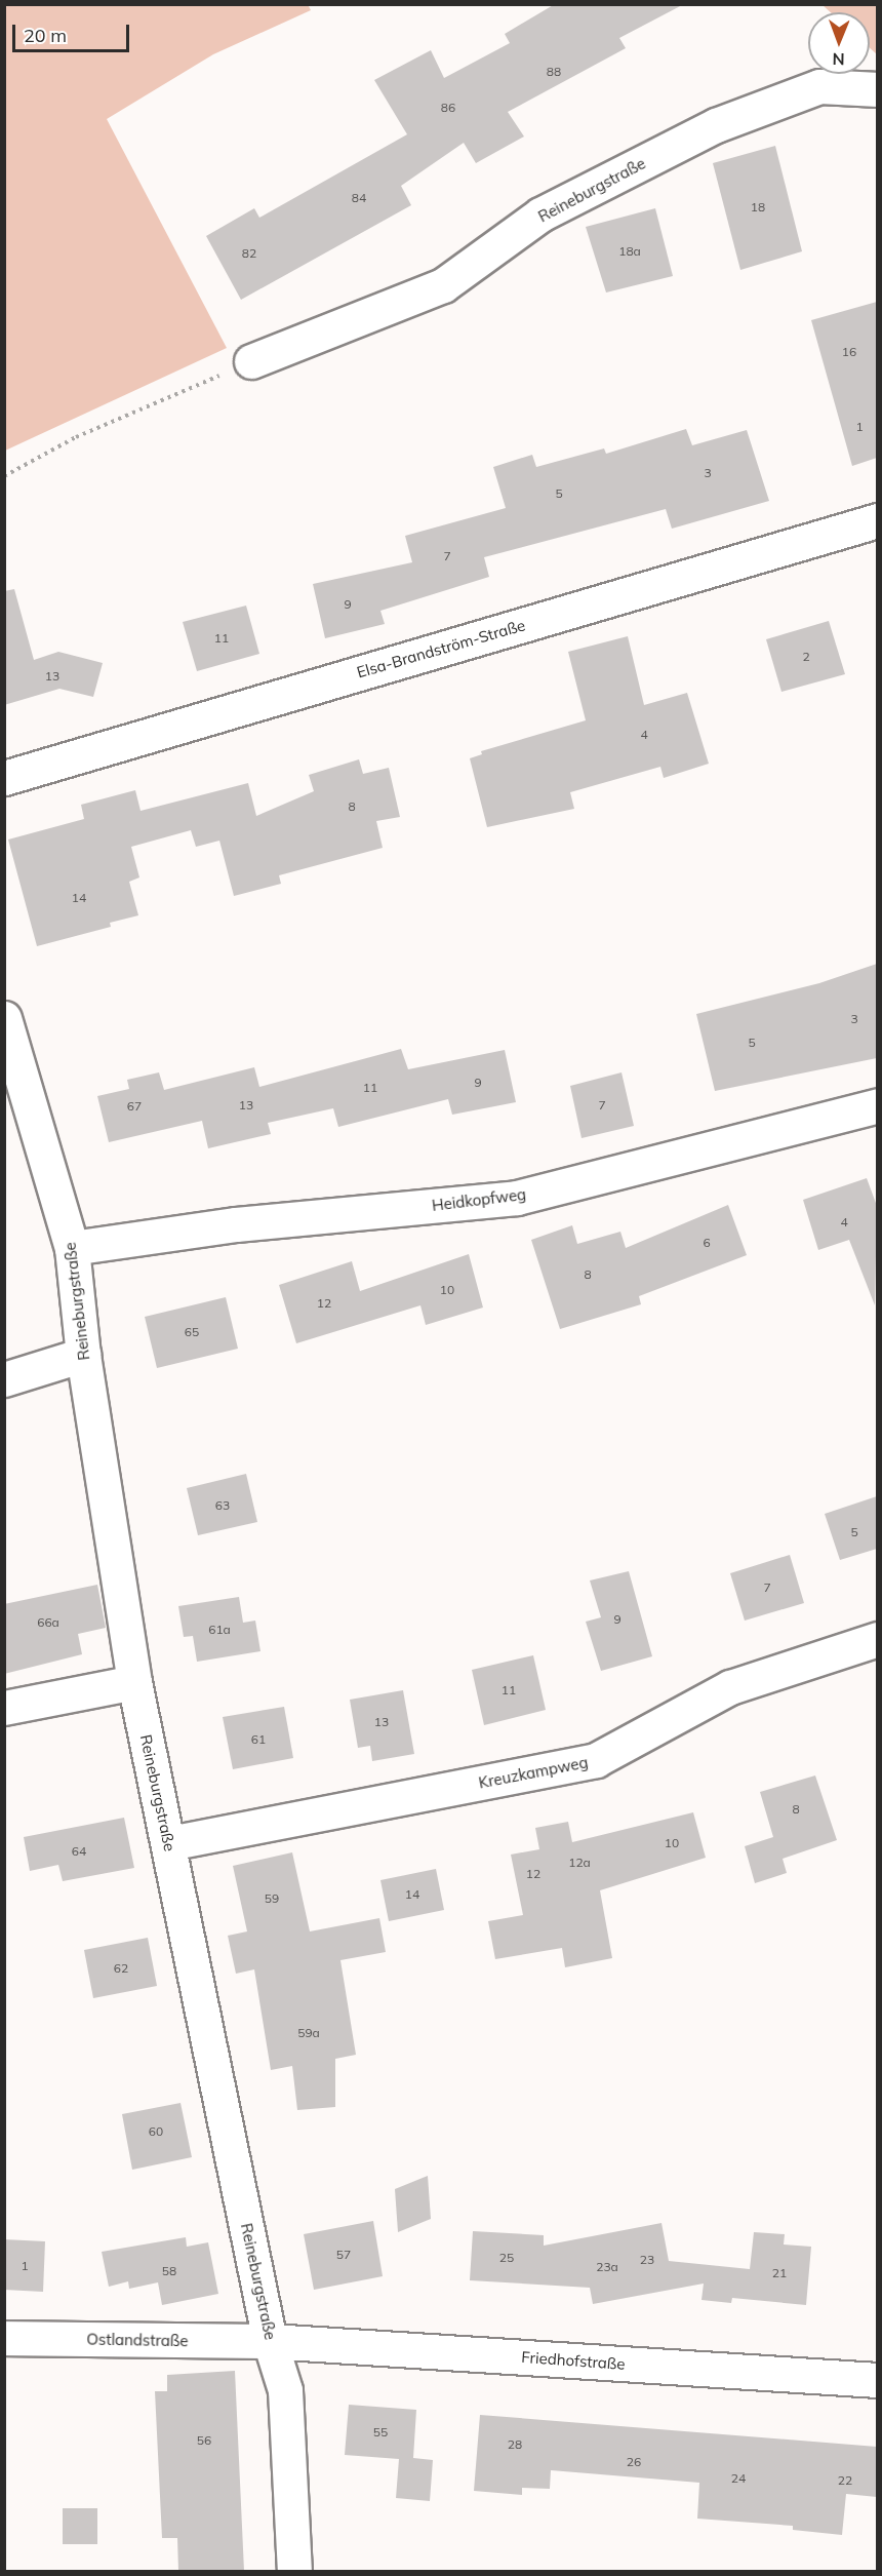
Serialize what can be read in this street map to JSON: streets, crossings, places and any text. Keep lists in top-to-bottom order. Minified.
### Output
{"streets":{"street":["Reineburgstraße","Elsa-Brandström-Straße","Heidkopfweg","Kreuzkampweg","Ostlandstraße","Friedhofstraße"]},"crossings":[["Reineburgstraße","Heidkopfweg"],["Reineburgstraße","Kreuzkampweg"],["Reineburgstraße","Ostlandstraße"],["Reineburgstraße","Friedhofstraße"],["Ostlandstraße","Friedhofstraße"]],"house_numbers":["88","86","84","18","18a","82","16","1","3","5","7","9","11","2","13","4","8","14","3","5","9","11","13","7","67","4","6","8","10","12","65","63","5","7","9","66a","61a","11","13","61","8","10","64","12a","12","14","59","62","59a","60","57","25","23","1","23a","58","21","55","56","28","26","24","22"],"scale_bar":"20 m","north":"bottom"}
